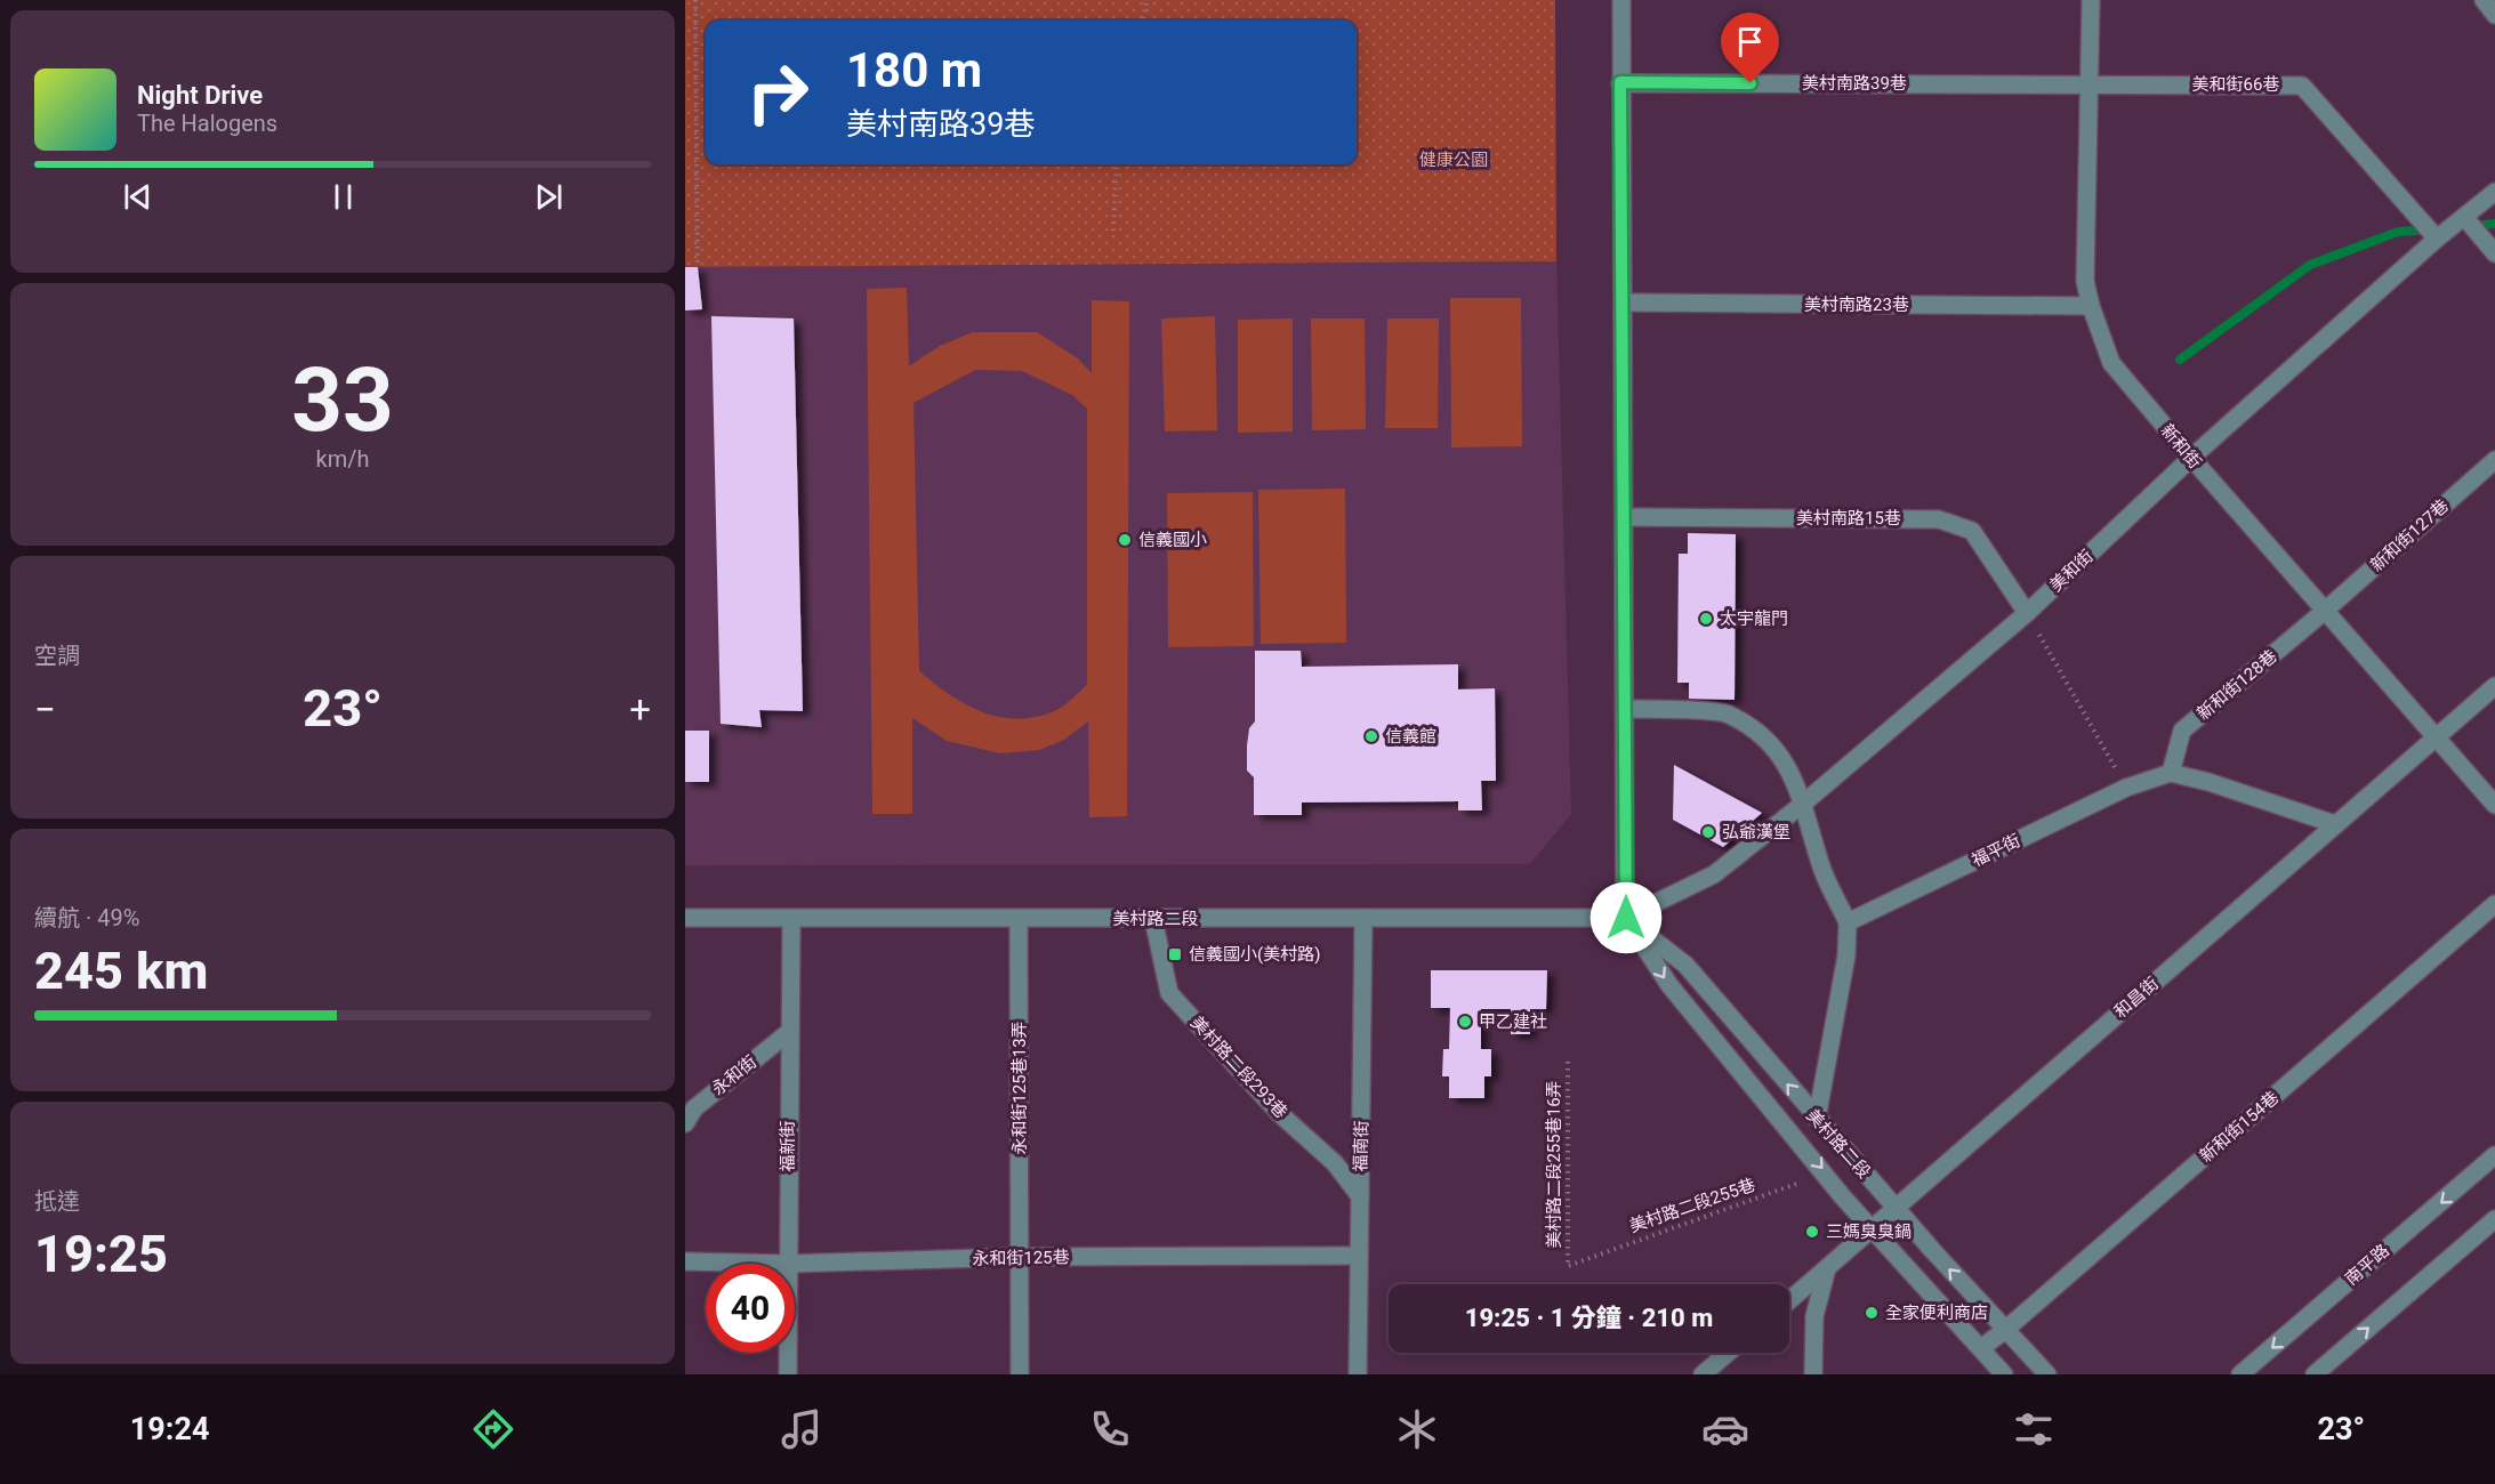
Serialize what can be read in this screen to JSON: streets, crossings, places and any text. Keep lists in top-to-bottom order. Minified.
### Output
{"streets":{"street":["美村南路39巷","美和街66巷","美村南路23巷","新和街","美村南路15巷","新和街127巷","美和街","新和街128巷","福平街","美村路二段","和昌街","美村路二段293巷","永和街","永和街125巷13弄","新和街154巷","福新街","福南街","永和街125巷","南平路"],"path":["美村路二段255巷16弄","美村路二段255巷"]},"crossings":[["美村南路39巷","美和街66巷"],["美村南路39巷","新和街"],["美和街66巷","新和街"],["美和街66巷","美和街"],["美村南路23巷","新和街"],["新和街","新和街127巷"],["新和街","美和街"],["新和街","新和街128巷"],["新和街","和昌街"],["美村南路15巷","美和街"],["新和街127巷","新和街128巷"],["美和街","美村路二段"],["新和街128巷","福平街"],["美村路二段","和昌街"],["美村路二段","美村路二段293巷"],["美村路二段","永和街125巷13弄"],["美村路二段","新和街154巷"],["美村路二段","福新街"],["美村路二段","福南街"],["美村路二段","美村路二段255巷"],["美村路二段293巷","福南街"],["永和街","福新街"],["永和街125巷13弄","永和街125巷"],["福新街","永和街125巷"],["福南街","永和街125巷"],["美村路二段255巷16弄","美村路二段255巷"]],"parks":["健康公園"],"places":{"other":["信義國小","太宇龍門","信義館","弘爺漢堡","甲乙建社","三媽臭臭鍋","全家便利商店"],"transit":["信義國小(美村路)"]},"page":{"turn":["180 m","美村南路39巷"],"song":["Night Drive","The Halogens"],"tile":[["33","km/h"],"空調",["續航 · 49%","245 km"],["抵達","19:25"]],"heat":["−","23°","+"],"limit":"40","trip":"19:25 · 1 分鐘 · 210 m","tabs":["19:24","23°"]}}
